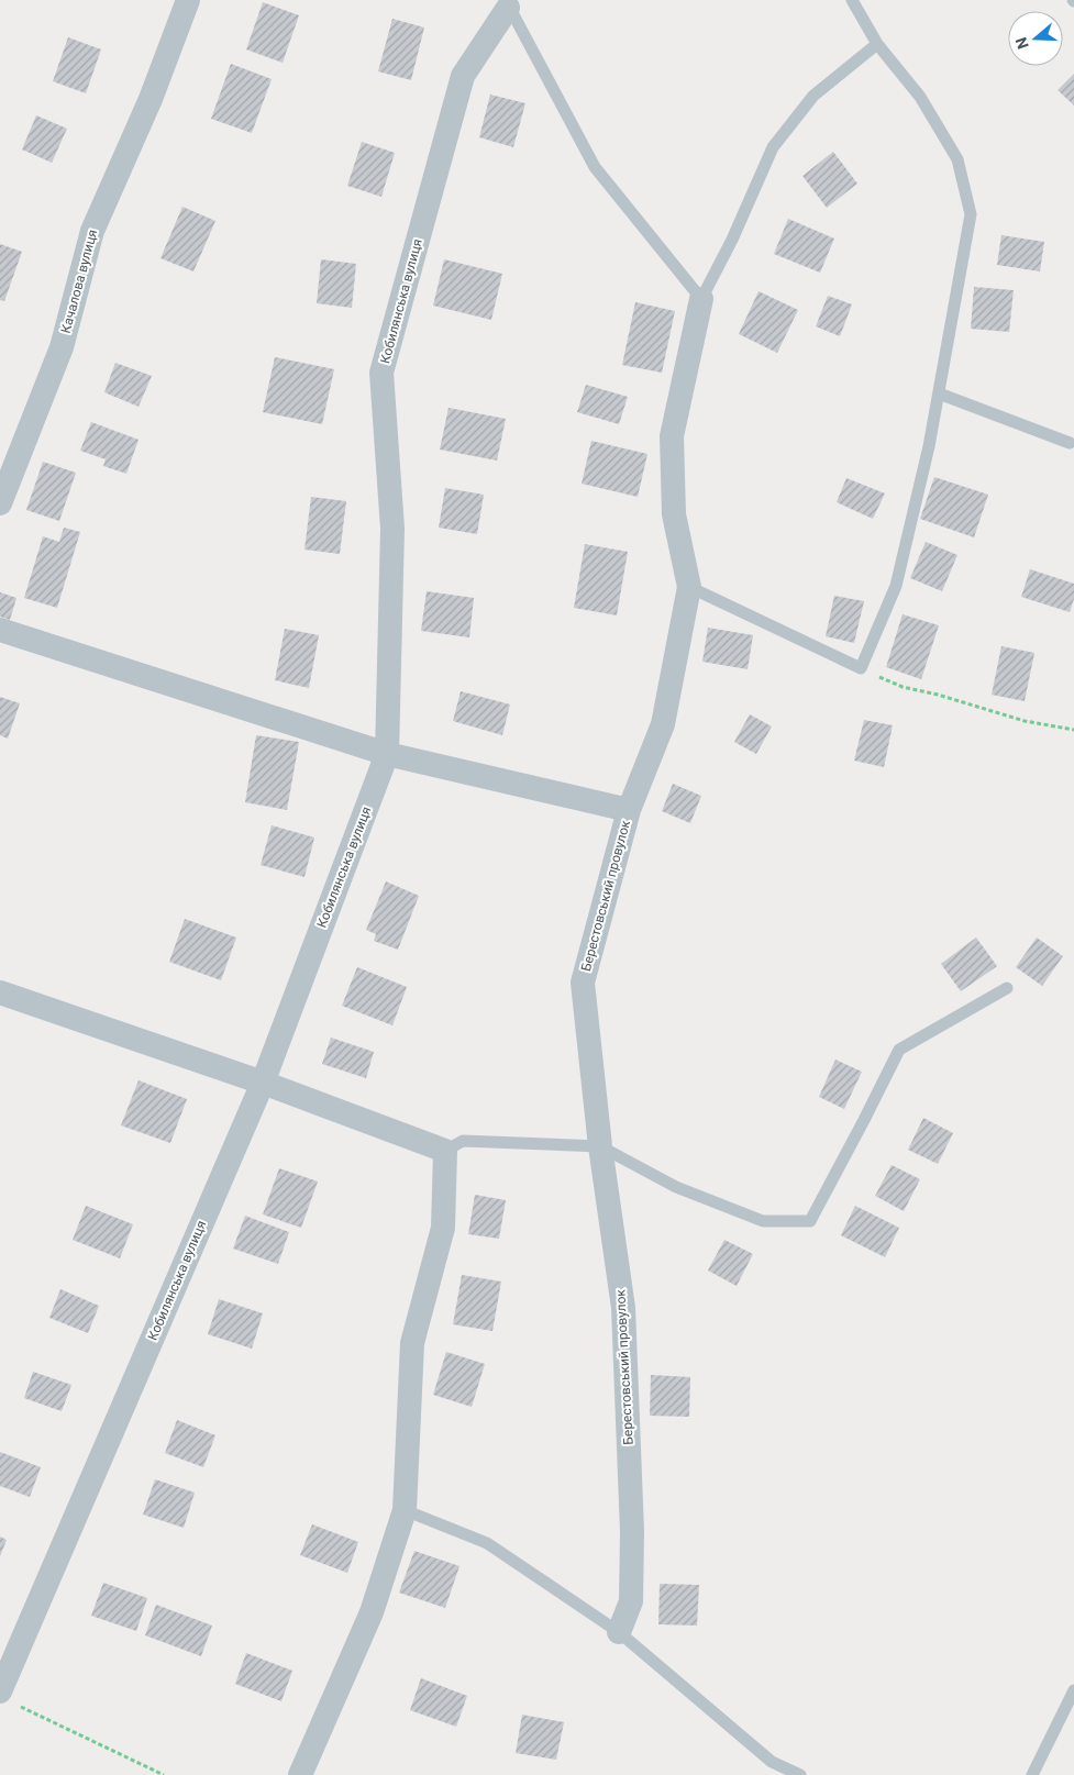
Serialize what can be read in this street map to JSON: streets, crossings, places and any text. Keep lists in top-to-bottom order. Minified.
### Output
{"streets":{"street":["Качалова вулиця","Кобилянська вулиця","Берестовський провулок"]},"north":"left"}
